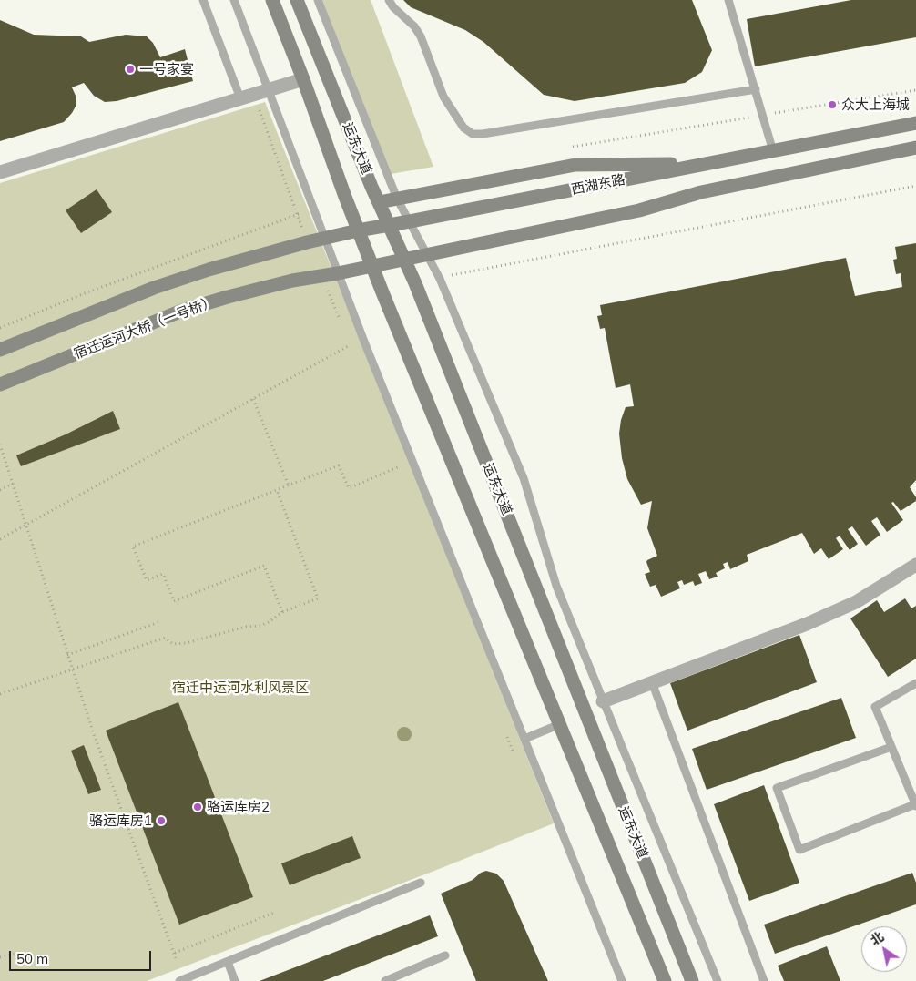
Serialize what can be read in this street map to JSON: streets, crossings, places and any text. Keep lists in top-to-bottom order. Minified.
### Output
{"streets":{"main road":["运东大道","西湖东路","宿迁运河大桥（一号桥）"]},"crossings":[["运东大道","西湖东路"]],"parks":["宿迁中运河水利风景区"],"places":["一号家宴","众大上海城","骆运库房2","骆运库房1"],"scale_bar":"50 m","north":"top left"}
